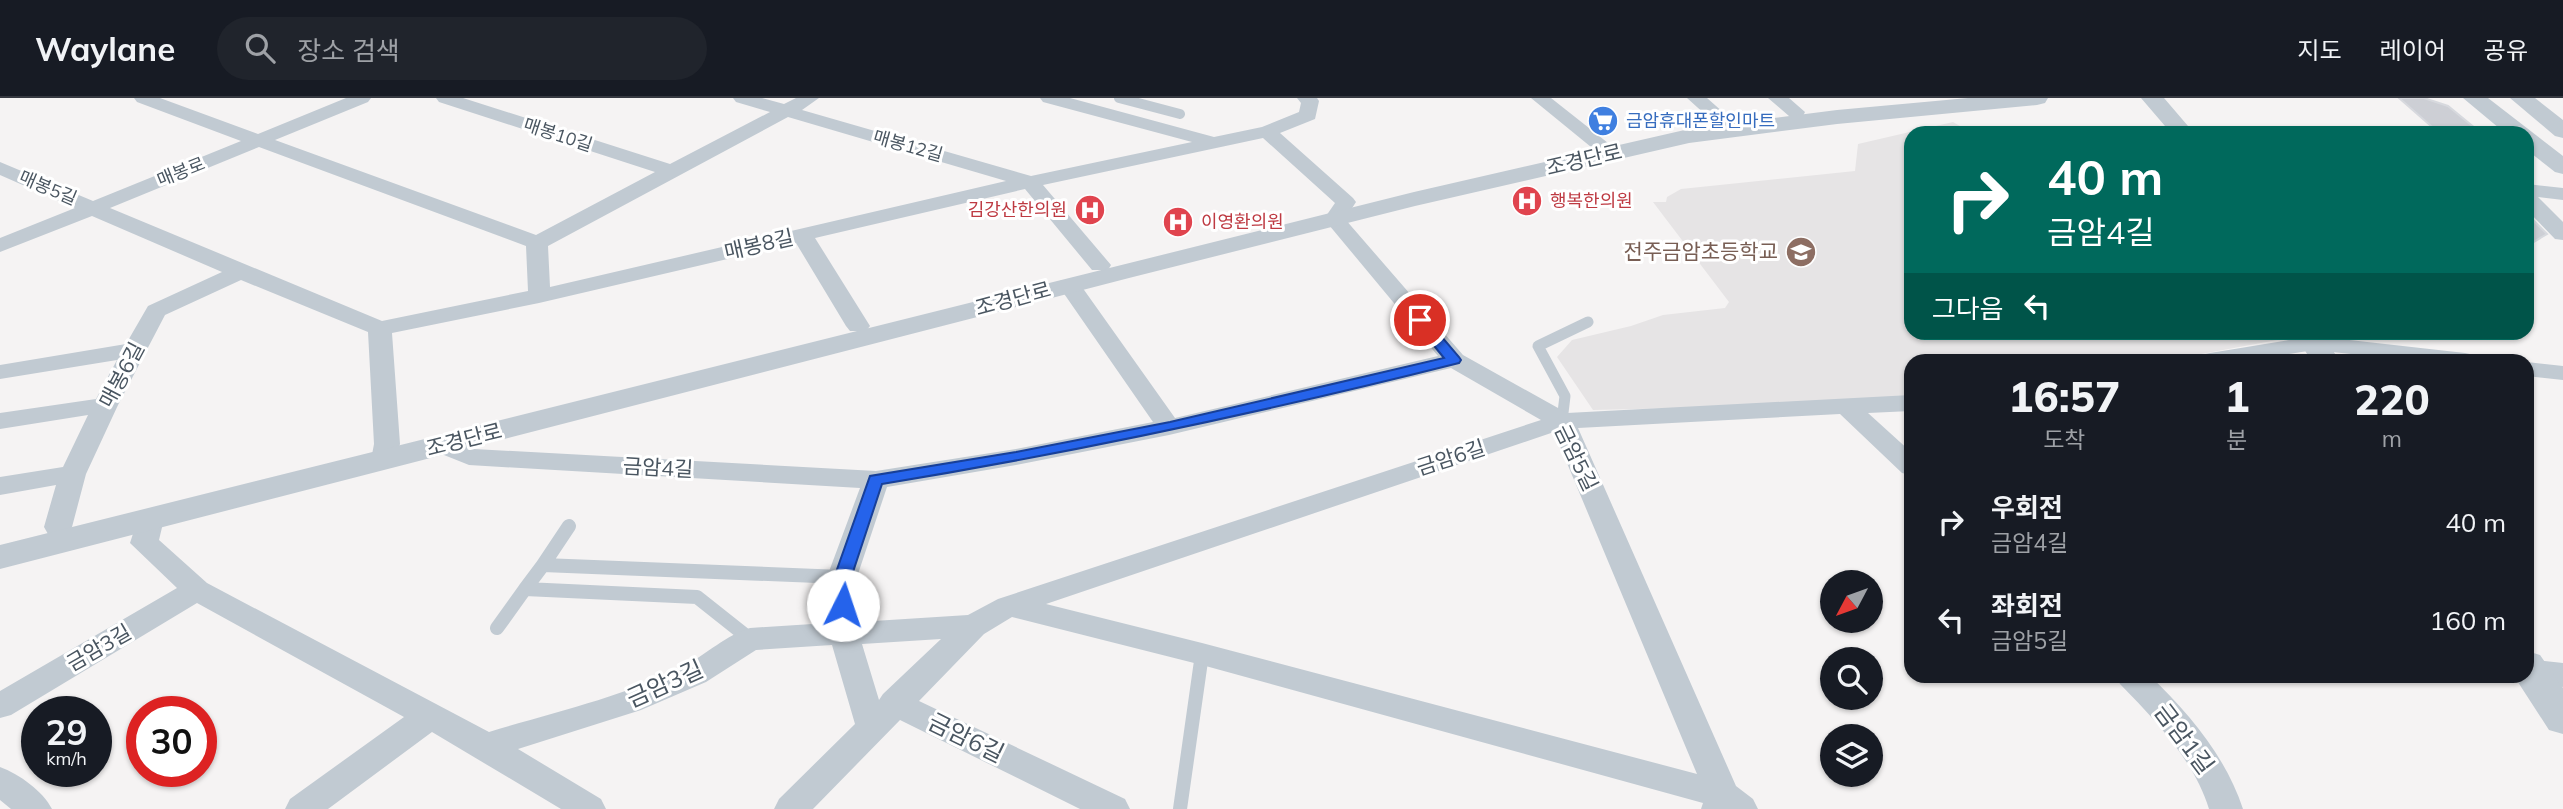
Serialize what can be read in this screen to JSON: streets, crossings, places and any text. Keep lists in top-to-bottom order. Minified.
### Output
{"streets":{"street":["매봉10길","매봉12길","조경단로","매봉로","매봉5길","매봉8길","매봉6길","금암6길","금암5길","금암4길","금암3길","금암1길"]},"crossings":[["매봉12길","매봉8길"],["매봉12길","금암5길"],["조경단로","매봉6길"],["조경단로","금암5길"],["조경단로","금암4길"],["매봉로","매봉5길"],["금암6길","금암5길"],["금암6길","금암3길"],["금암5길","금암4길"]],"places":{"supermarket":["금암휴대폰할인마트"],"hospital":["행복한의원","김강산한의원","이영환의원"],"school or university":["전주금암초등학교"]},"north":"bottom left","page":{"header":"Waylane","search":"장소 검색","nav":["지도","레이어","공유"],"turn":["40 m","금암4길"],"then":"그다음","eta":["16:57","도착","1","분","220","m"],"list":[{"name":"우회전","note":"금암4길","value":"40 m"},{"name":"좌회전","note":"금암5길","value":"160 m"}],"speed":"29 km/h","limit":"30"}}
